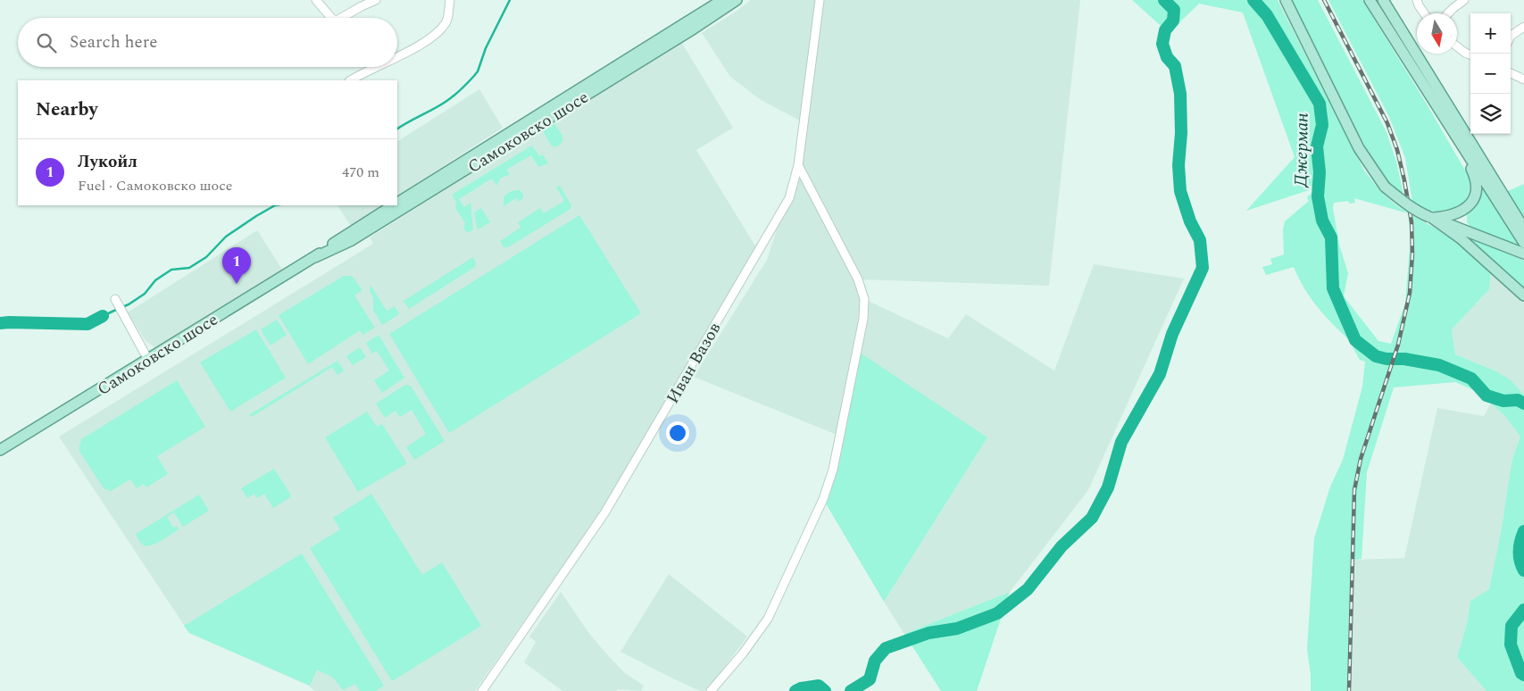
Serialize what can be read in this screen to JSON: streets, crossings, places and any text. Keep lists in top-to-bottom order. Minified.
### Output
{"streets":{"main road":["Самоковско шосе"],"street":["Иван Вазов"]},"water":["Джерман"],"north":"bottom","page":{"map_buttons":["+","−"],"search":"Search here","heading":"Nearby","list":[{"mark":"1","name":"Лукойл","note":"Fuel · Самоковско шосе","value":"470 m"}],"pins":"1"}}
